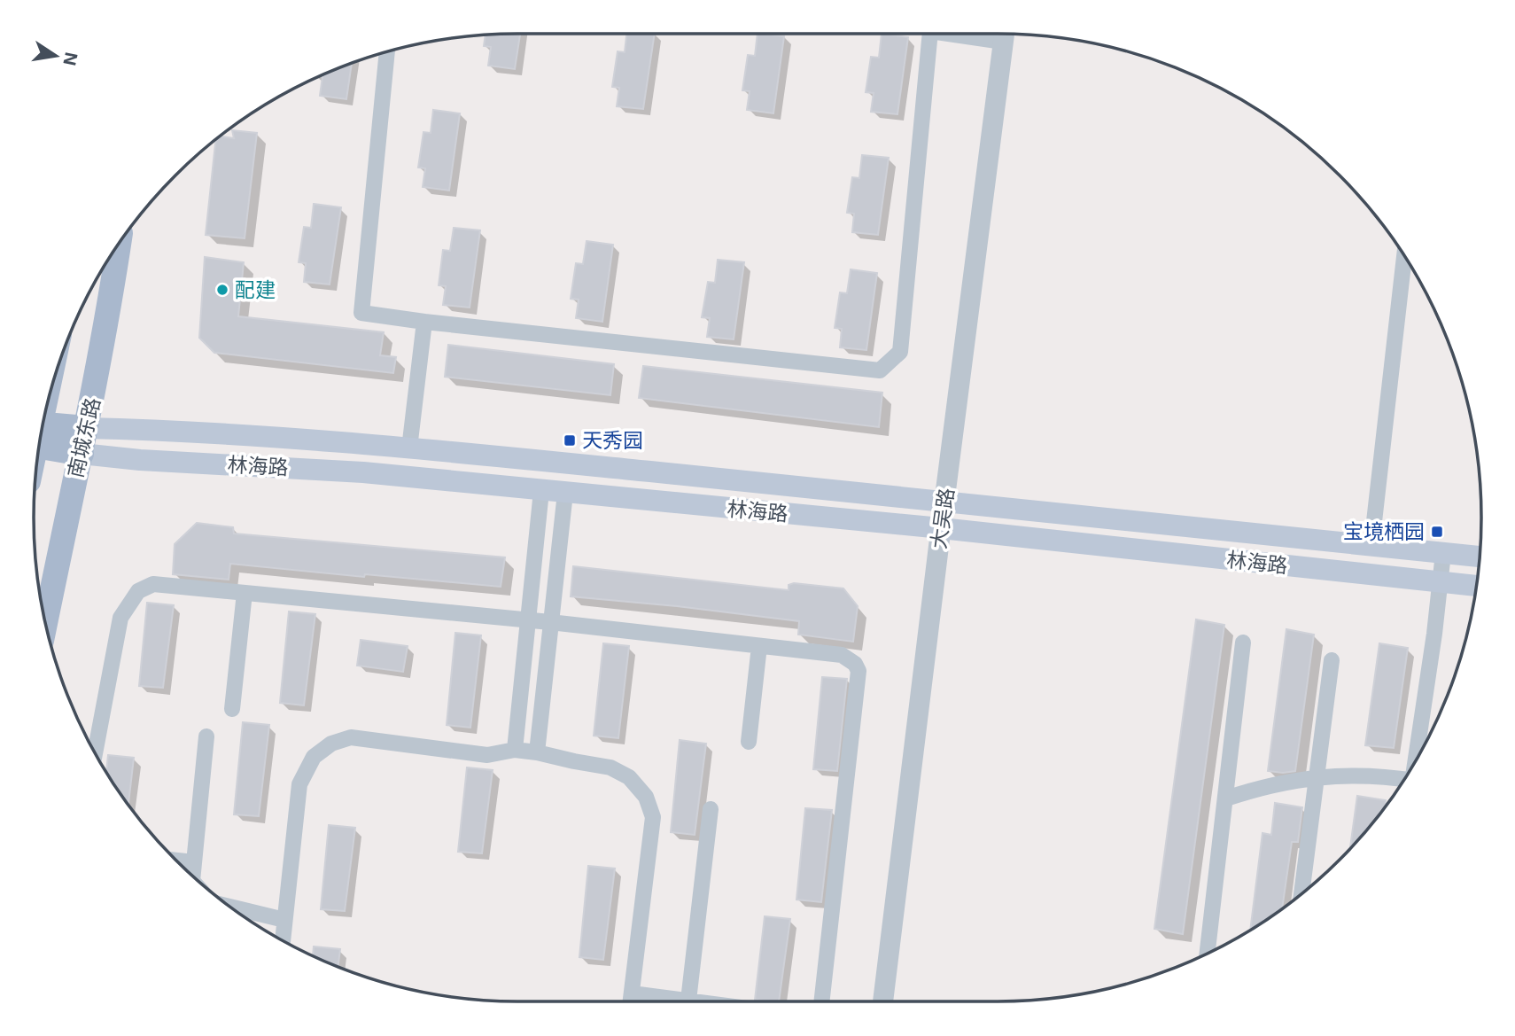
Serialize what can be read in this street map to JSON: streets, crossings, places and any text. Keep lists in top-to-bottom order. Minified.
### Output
{"streets":{"main road":["南城东路","林海路"],"street":["大吴路"]},"crossings":[["南城东路","林海路"],["林海路","大吴路"]],"places":{"other":["配建"],"transit":["天秀园","宝境栖园"]},"north":"right"}
